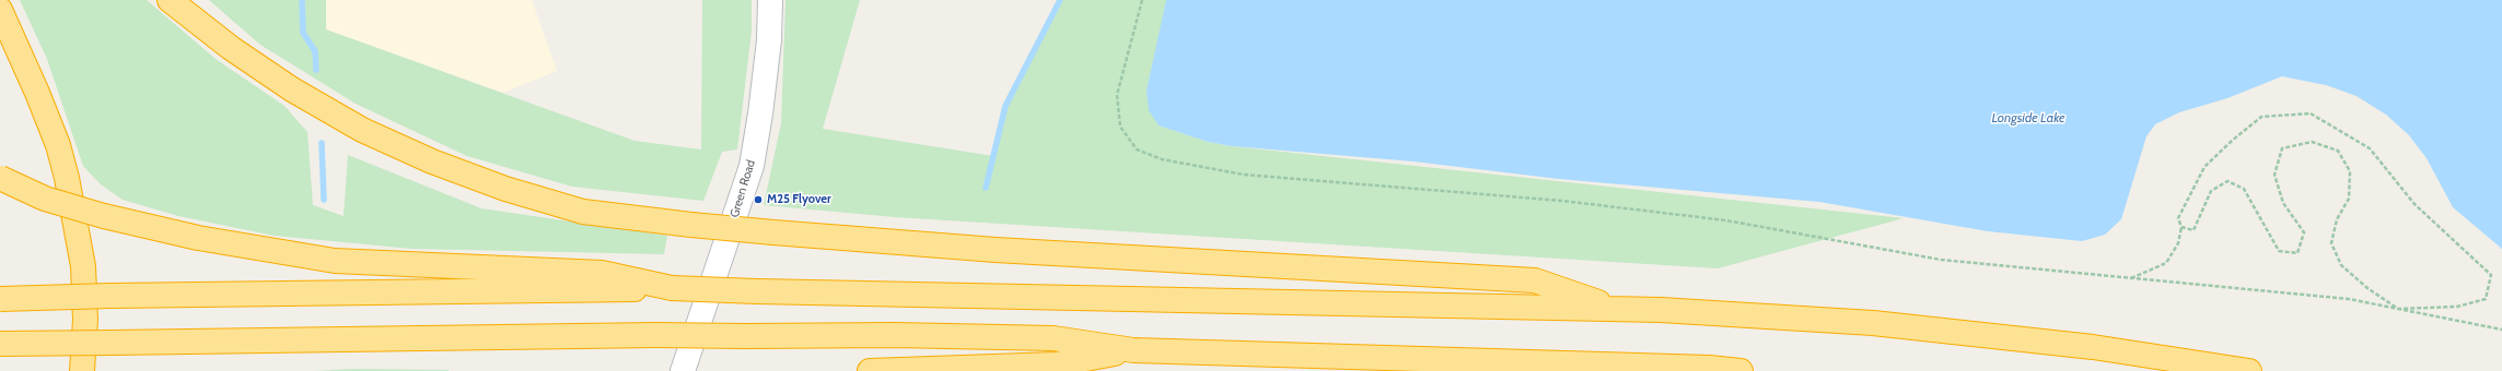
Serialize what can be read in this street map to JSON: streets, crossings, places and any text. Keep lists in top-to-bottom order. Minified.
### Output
{"streets":{"main road":["Green Road"]},"water":["Longside Lake"],"places":["M25 Flyover"]}
